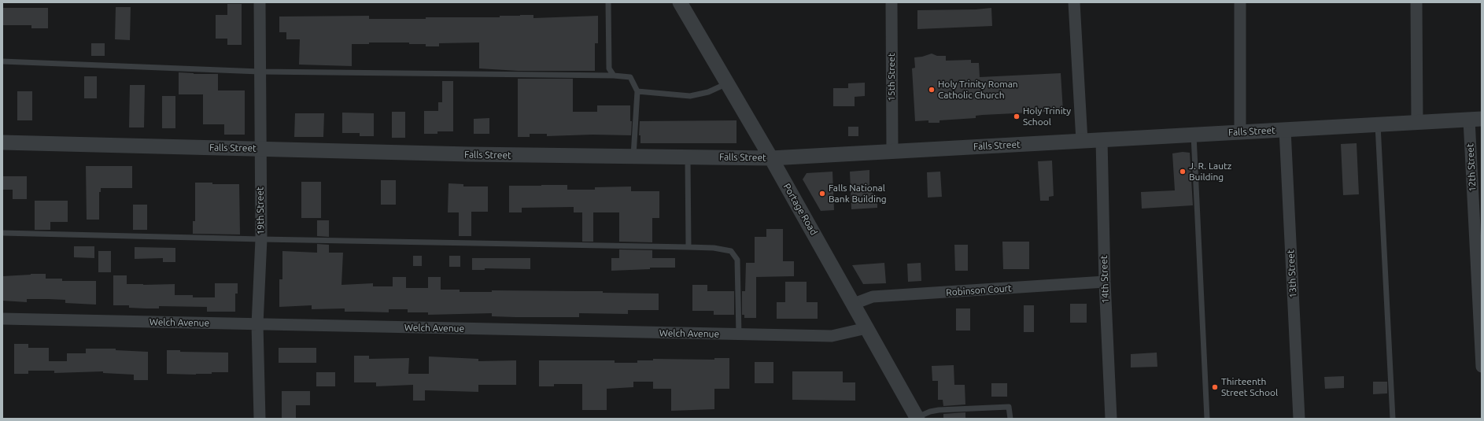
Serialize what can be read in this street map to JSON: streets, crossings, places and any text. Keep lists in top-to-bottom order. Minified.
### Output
{"streets":{"street":["15th Street","Falls Street","12th Street","Portage Road","19th Street","13th Street","14th Street","Robinson Court","Welch Avenue"]},"crossings":[["15th Street","Falls Street"],["Falls Street","12th Street"],["Falls Street","Portage Road"],["Falls Street","19th Street"],["Falls Street","13th Street"],["Falls Street","14th Street"],["Portage Road","Robinson Court"],["Portage Road","Welch Avenue"],["19th Street","Welch Avenue"],["14th Street","Robinson Court"]],"places":["Holy Trinity Roman Catholic Church","Holy Trinity School","J. R. Lautz Building","Falls National Bank Building","Thirteenth Street School"]}
